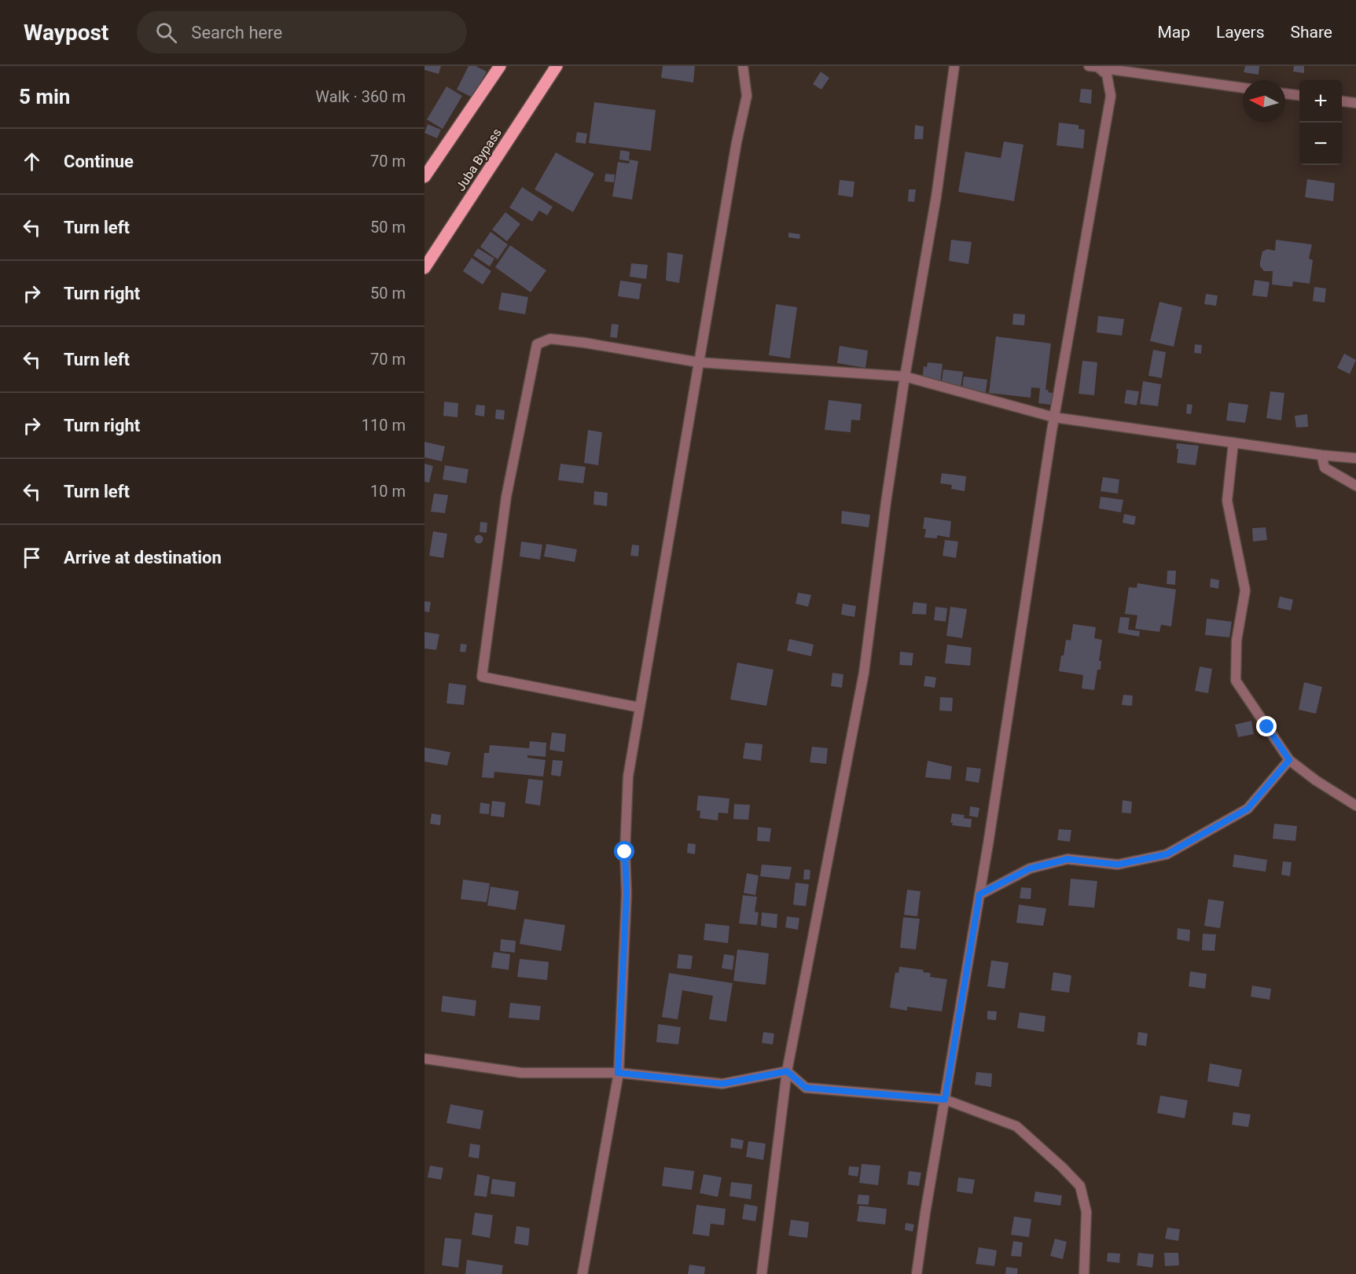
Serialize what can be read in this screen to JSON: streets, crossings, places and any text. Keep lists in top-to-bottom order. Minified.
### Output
{"streets":{"main road":["Juba Bypass"]},"north":"left","page":{"header":"Waypost","search":"Search here","nav":["Map","Layers","Share"],"heading":["5 min","Walk · 360 m"],"map_buttons":["+","−"],"list":[["Continue","70 m"],["Turn left","50 m"],["Turn right","50 m"],["Turn left","70 m"],["Turn right","110 m"],["Turn left","10 m"],"Arrive at destination"]}}
